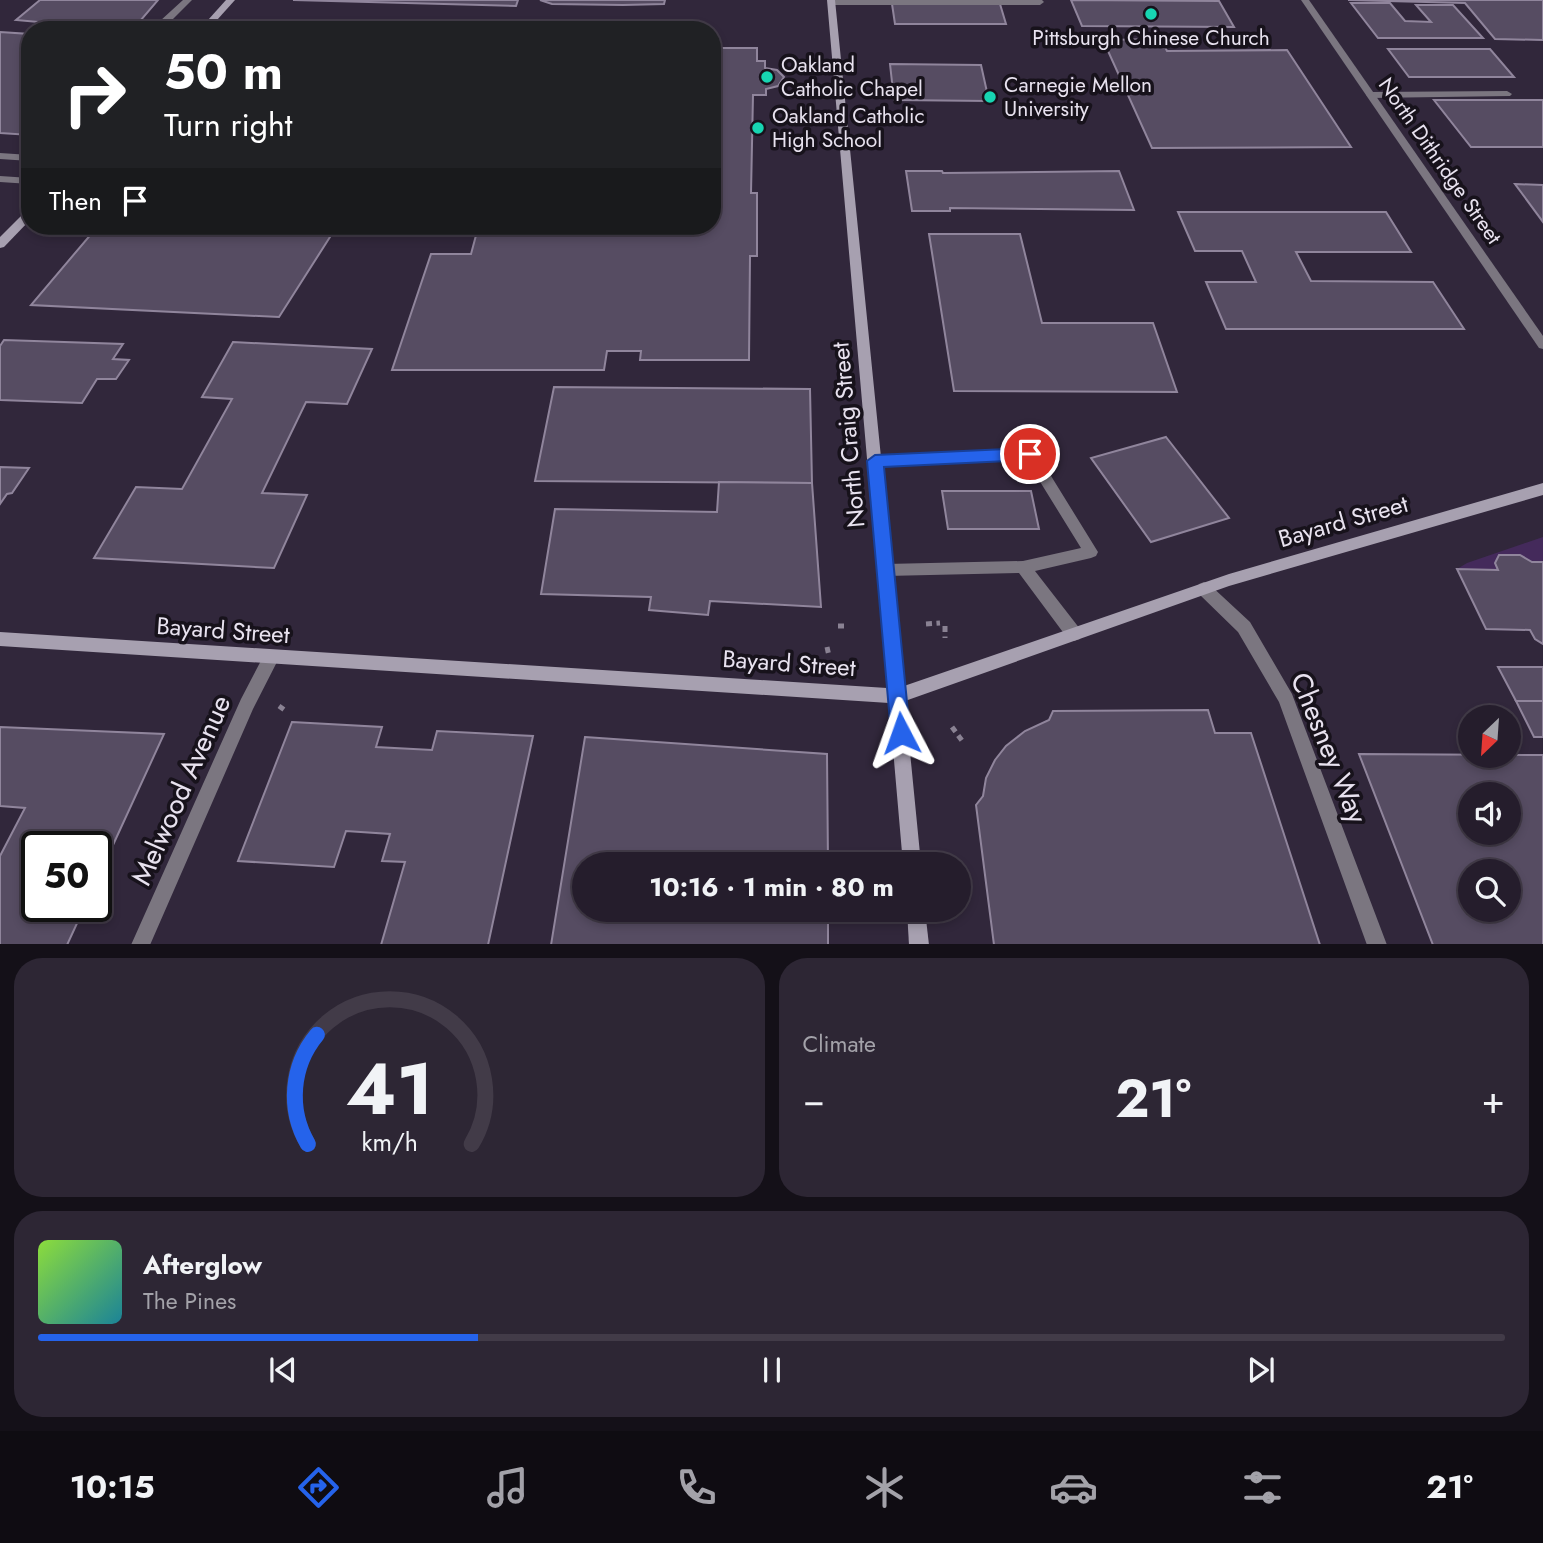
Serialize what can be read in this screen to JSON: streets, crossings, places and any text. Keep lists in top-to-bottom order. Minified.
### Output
{"streets":{"main road":["North Craig Street","Bayard Street"],"street":["North Dithridge Street","Chesney Way","Melwood Avenue"]},"crossings":[["North Craig Street","Bayard Street"],["Bayard Street","Chesney Way"],["Bayard Street","Melwood Avenue"]],"places":["Pittsburgh Chinese Church","Oakland Catholic Chapel","Carnegie Mellon University","Oakland Catholic High School"],"north":"bottom left","page":{"turn":["50 m","Turn right"],"then":"Then","limit":"50","trip":"10:16 · 1 min · 80 m","tile":"Climate","heat":["−","21°","+"],"song":["Afterglow","The Pines"],"tabs":["10:15","21°"],"gauge":["41","km/h"]}}
